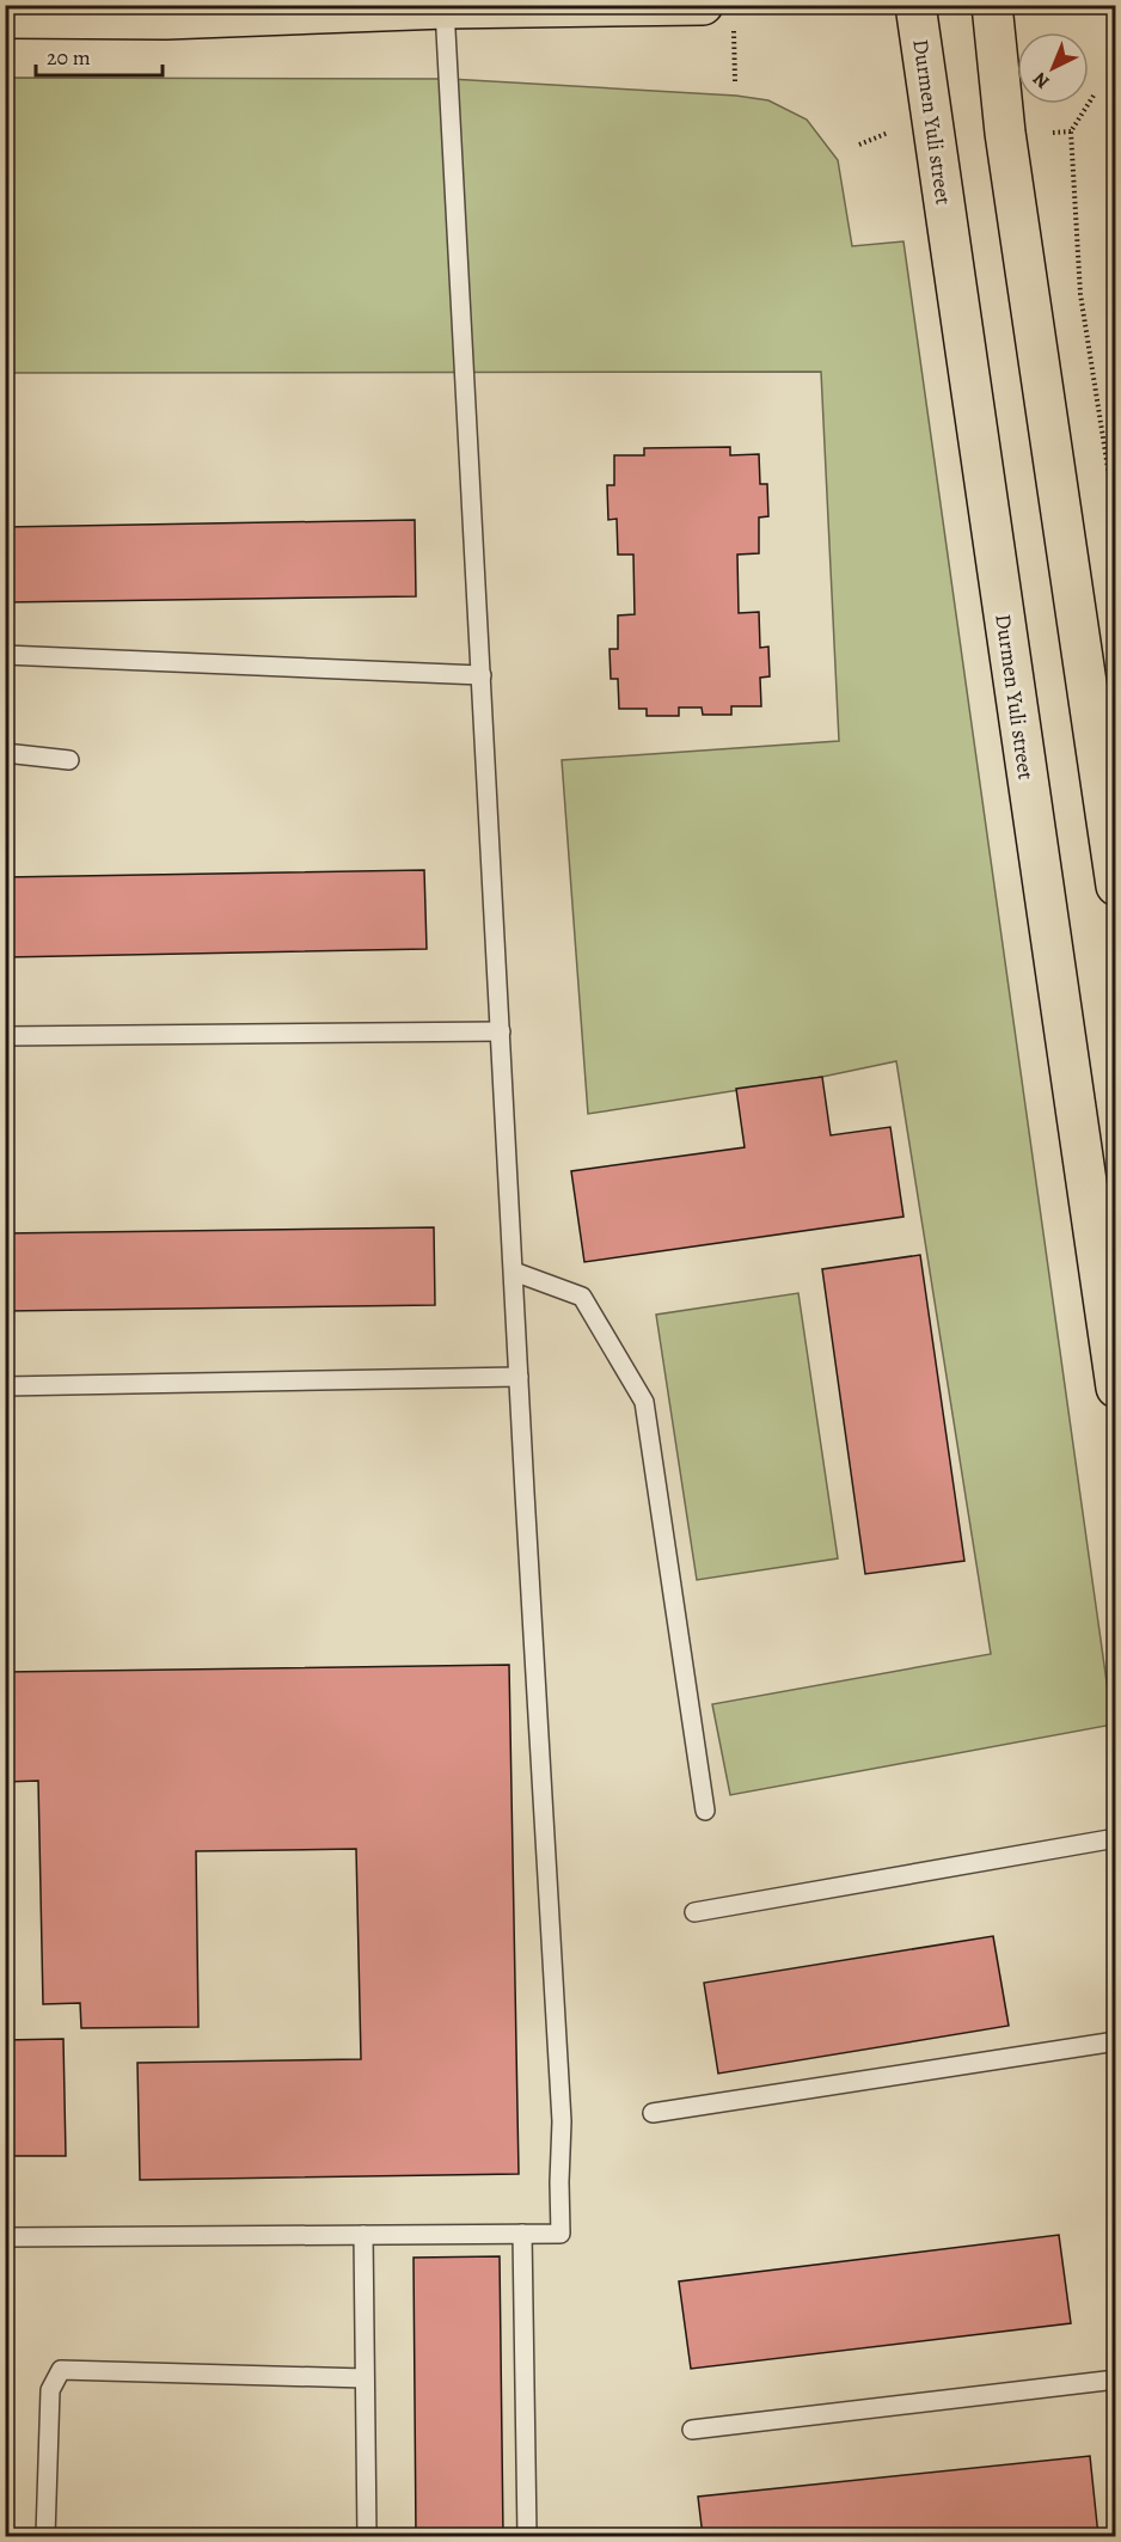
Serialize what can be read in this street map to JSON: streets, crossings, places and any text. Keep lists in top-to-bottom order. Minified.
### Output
{"streets":{"main road":["Durmen Yuli street"]},"scale_bar":"20 m","north":"bottom left"}
